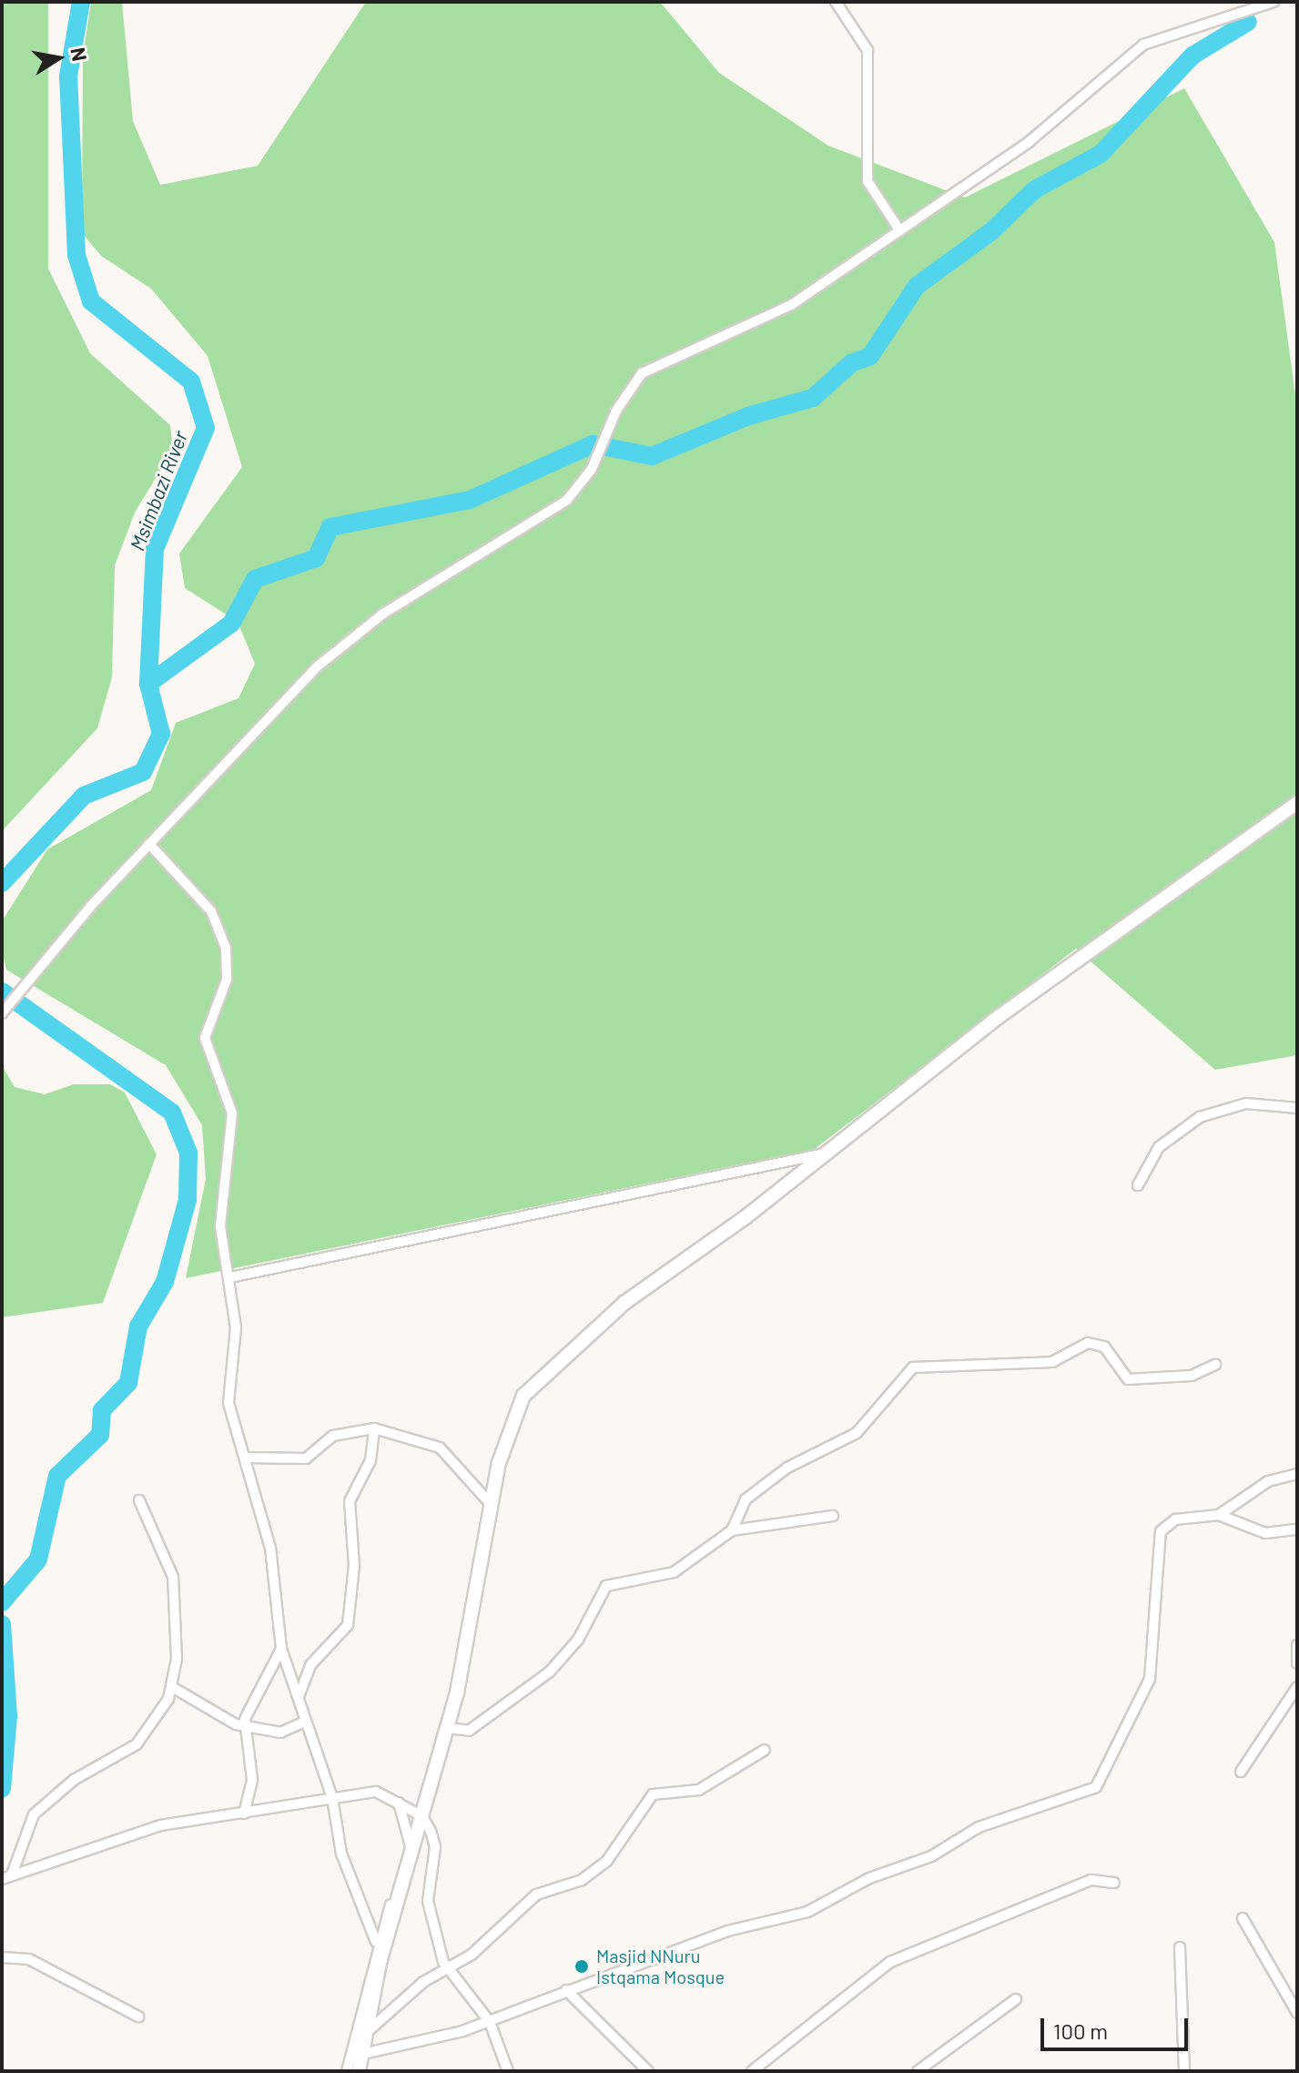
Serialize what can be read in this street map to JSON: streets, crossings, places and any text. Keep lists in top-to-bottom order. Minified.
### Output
{"water":["Msimbazi River"],"places":["Masjid NNuru Istqama Mosque"],"scale_bar":"100 m","north":"right"}
